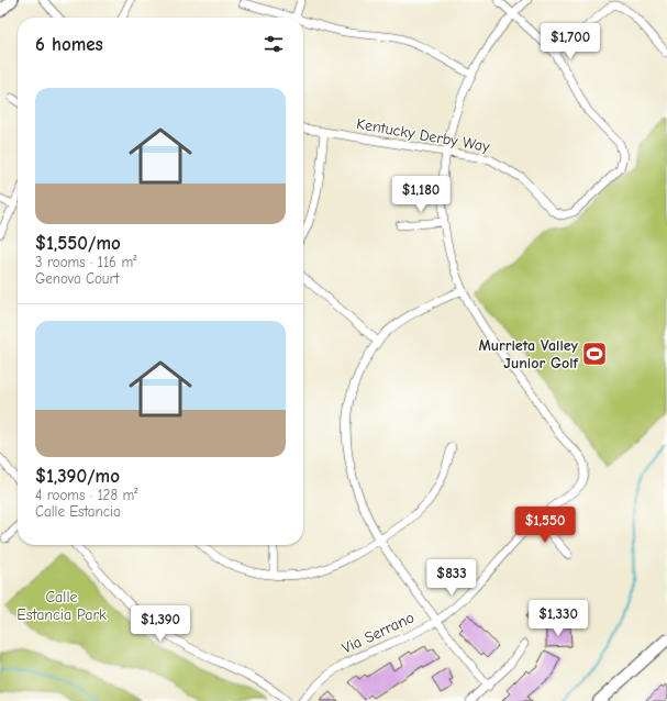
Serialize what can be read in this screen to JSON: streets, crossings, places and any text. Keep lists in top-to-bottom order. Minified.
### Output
{"streets":{"street":["Kentucky Derby Way","Via Serrano"]},"parks":["Calle Estancia Park"],"places":{"sports":["Murrieta Valley Junior Golf"]},"page":{"heading":"6 homes","price":["$1,700","$1,180","$1,550","$833","$1,330","$1,390"],"list":[{"name":"$1,550/mo","note":"3 rooms · 116 m² · Genova Court"},{"name":"$1,390/mo","note":"4 rooms · 128 m² · Calle Estancia"}]}}
